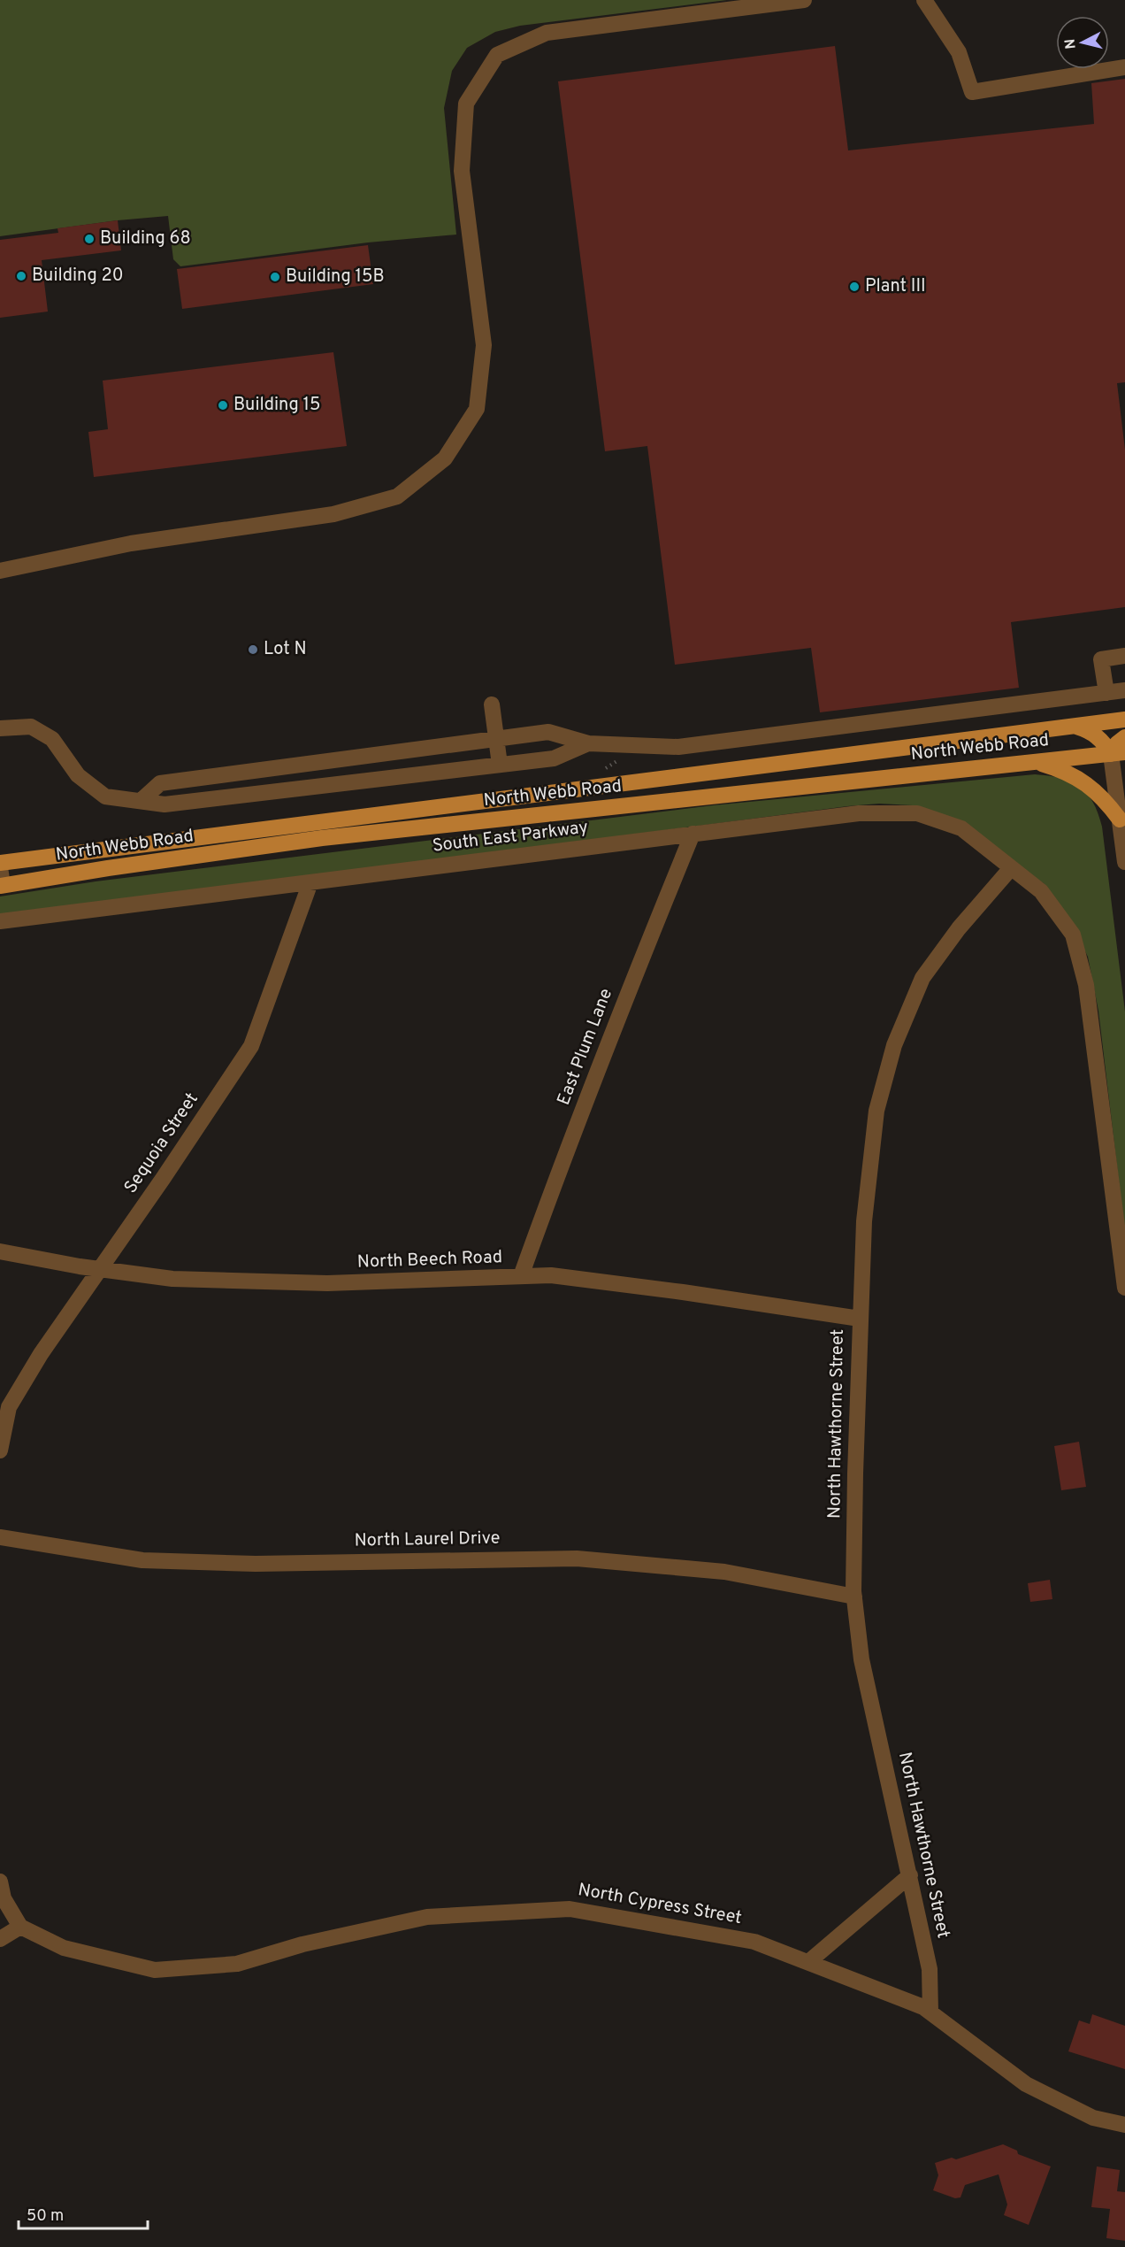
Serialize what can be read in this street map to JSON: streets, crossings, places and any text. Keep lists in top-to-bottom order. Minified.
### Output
{"streets":{"main road":["North Webb Road"],"street":["South East Parkway","East Plum Lane","Sequoia Street","North Beech Road","North Hawthorne Street","North Laurel Drive","North Cypress Street"]},"crossings":[["South East Parkway","East Plum Lane"],["South East Parkway","Sequoia Street"],["South East Parkway","North Hawthorne Street"],["East Plum Lane","North Beech Road"],["Sequoia Street","North Beech Road"],["North Beech Road","North Hawthorne Street"],["North Hawthorne Street","North Laurel Drive"],["North Hawthorne Street","North Cypress Street"]],"places":["Building 68","Building 20","Building 15B","Plant III","Building 15","Lot N"],"scale_bar":"50 m","north":"left"}
